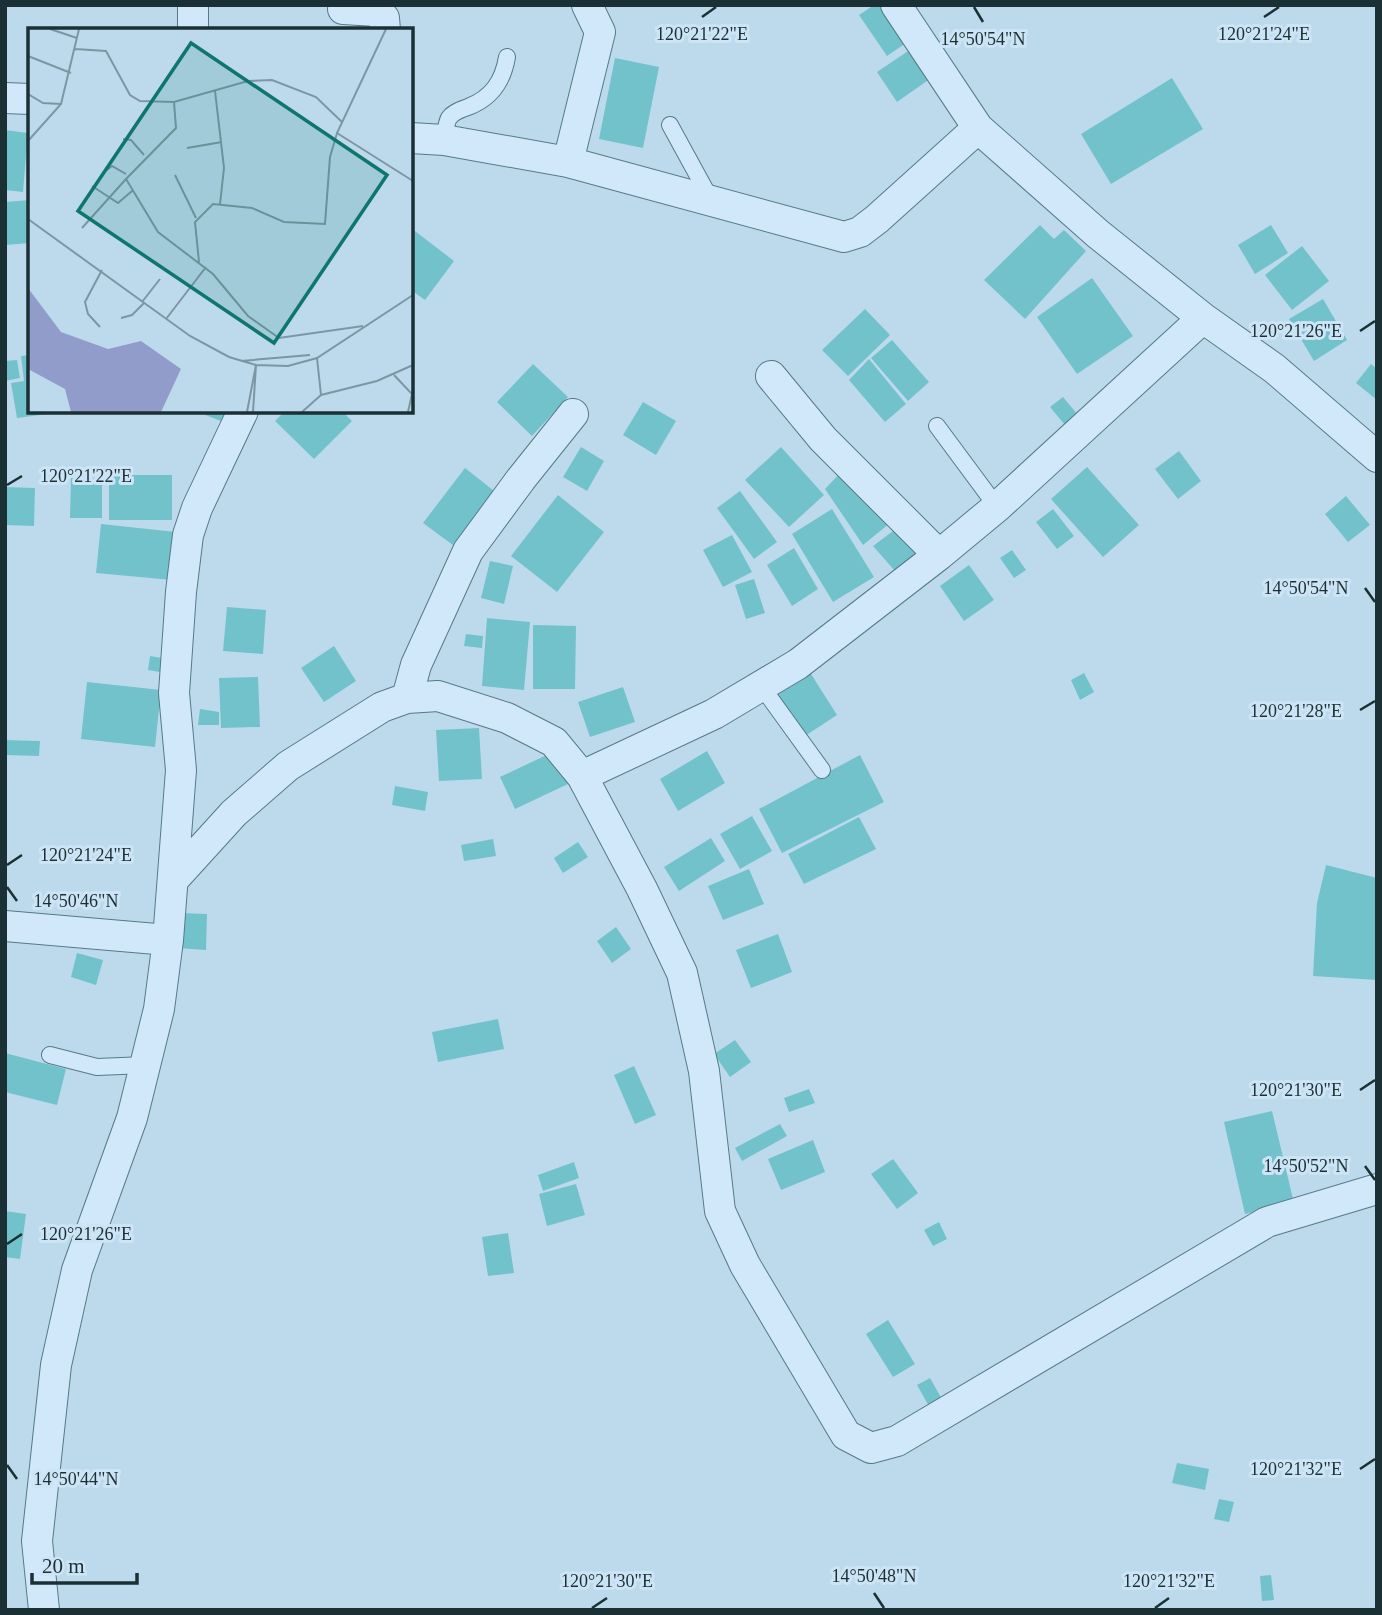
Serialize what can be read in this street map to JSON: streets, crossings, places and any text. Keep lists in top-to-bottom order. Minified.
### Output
{"scale_bar":"20 m","coordinates":["120°21'24\"E","120°21'22\"E","14°50'54\"N","120°21'26\"E","120°21'28\"E","14°50'46\"N","120°21'30\"E","14°50'52\"N","120°21'32\"E","14°50'44\"N","14°50'48\"N"]}
